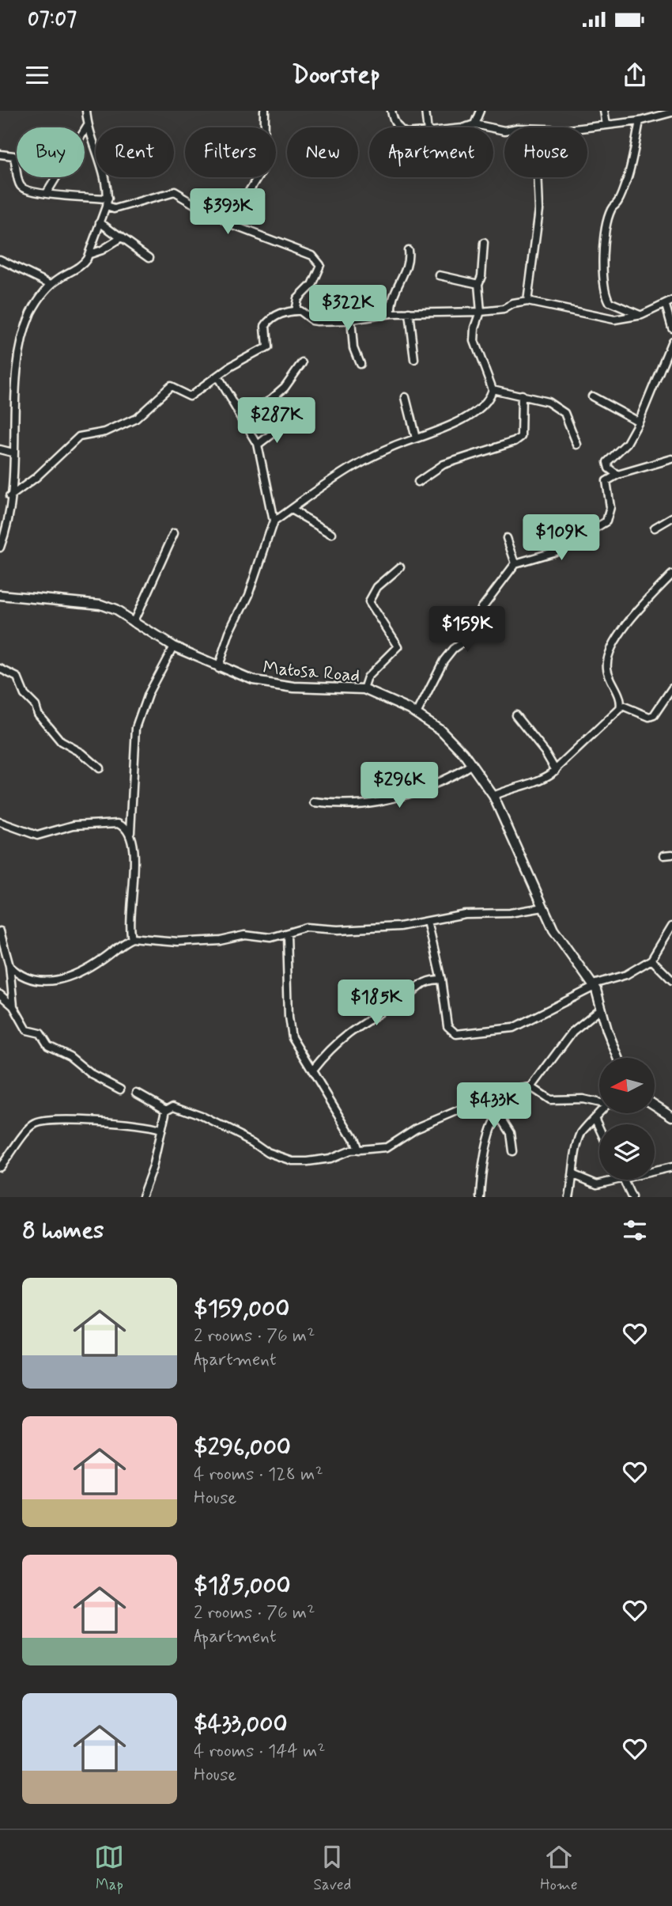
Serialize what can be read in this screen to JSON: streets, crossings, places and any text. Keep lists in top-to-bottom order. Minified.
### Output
{"streets":{"street":["Matosa Road"]},"north":"left","page":{"status":"07:07","header":"Doorstep","chip":["Buy","Rent","Filters","New","Apartment","House"],"price":["$393K","$322K","$287K","$109K","$159K","$296K","$185K","$433K"],"heading":"8 homes","list":[{"name":"$159,000","note":"2 rooms · 76 m² · Apartment"},{"name":"$296,000","note":"4 rooms · 128 m² · House"},{"name":"$185,000","note":"2 rooms · 76 m² · Apartment"},{"name":"$433,000","note":"4 rooms · 144 m² · House"}],"tabs":["Map","Saved","Home"]}}
